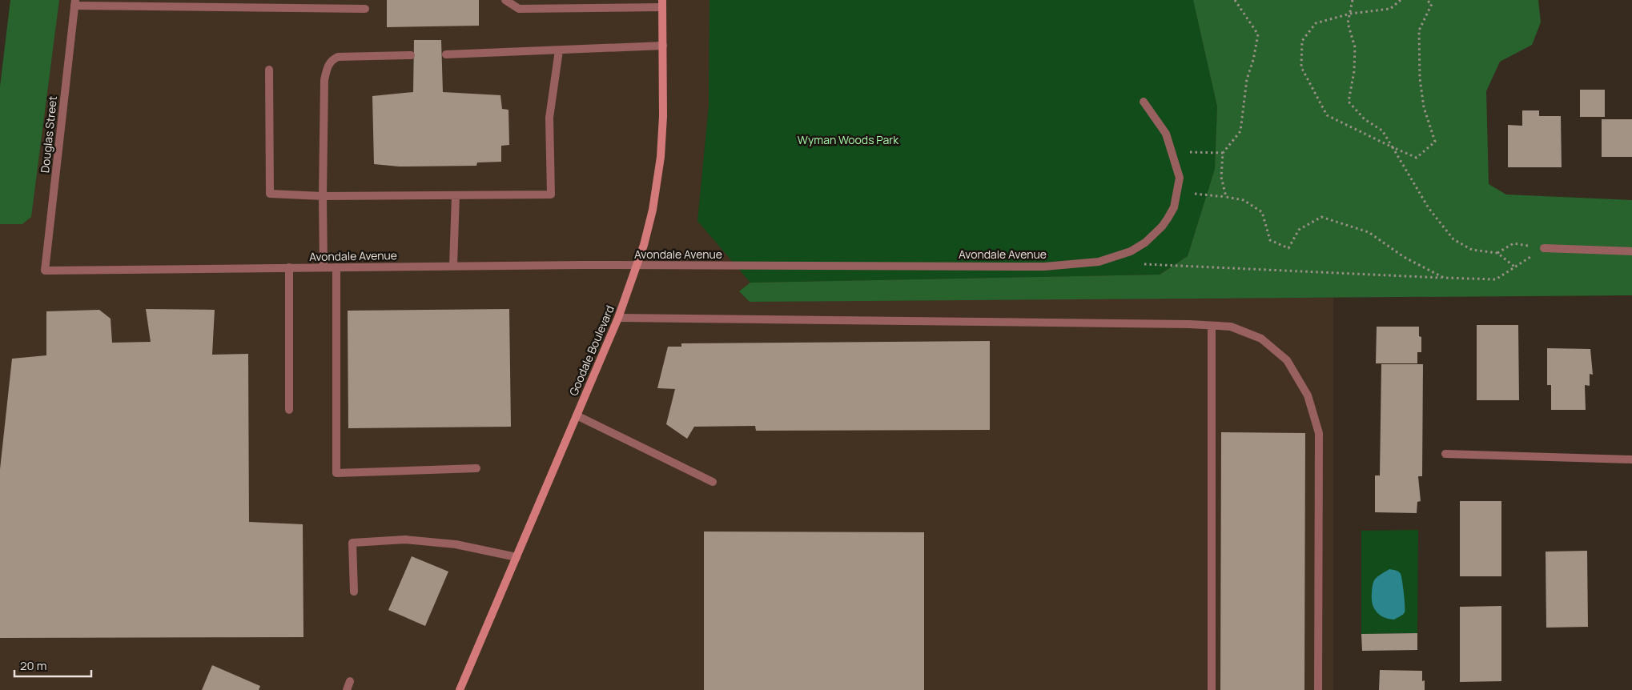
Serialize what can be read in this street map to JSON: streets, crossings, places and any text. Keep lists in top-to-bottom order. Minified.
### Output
{"streets":{"main road":["Goodale Boulevard"],"street":["Douglas Street","Avondale Avenue"]},"crossings":[["Douglas Street","Avondale Avenue"],["Avondale Avenue","Goodale Boulevard"]],"parks":["Wyman Woods Park"],"scale_bar":"20 m"}
